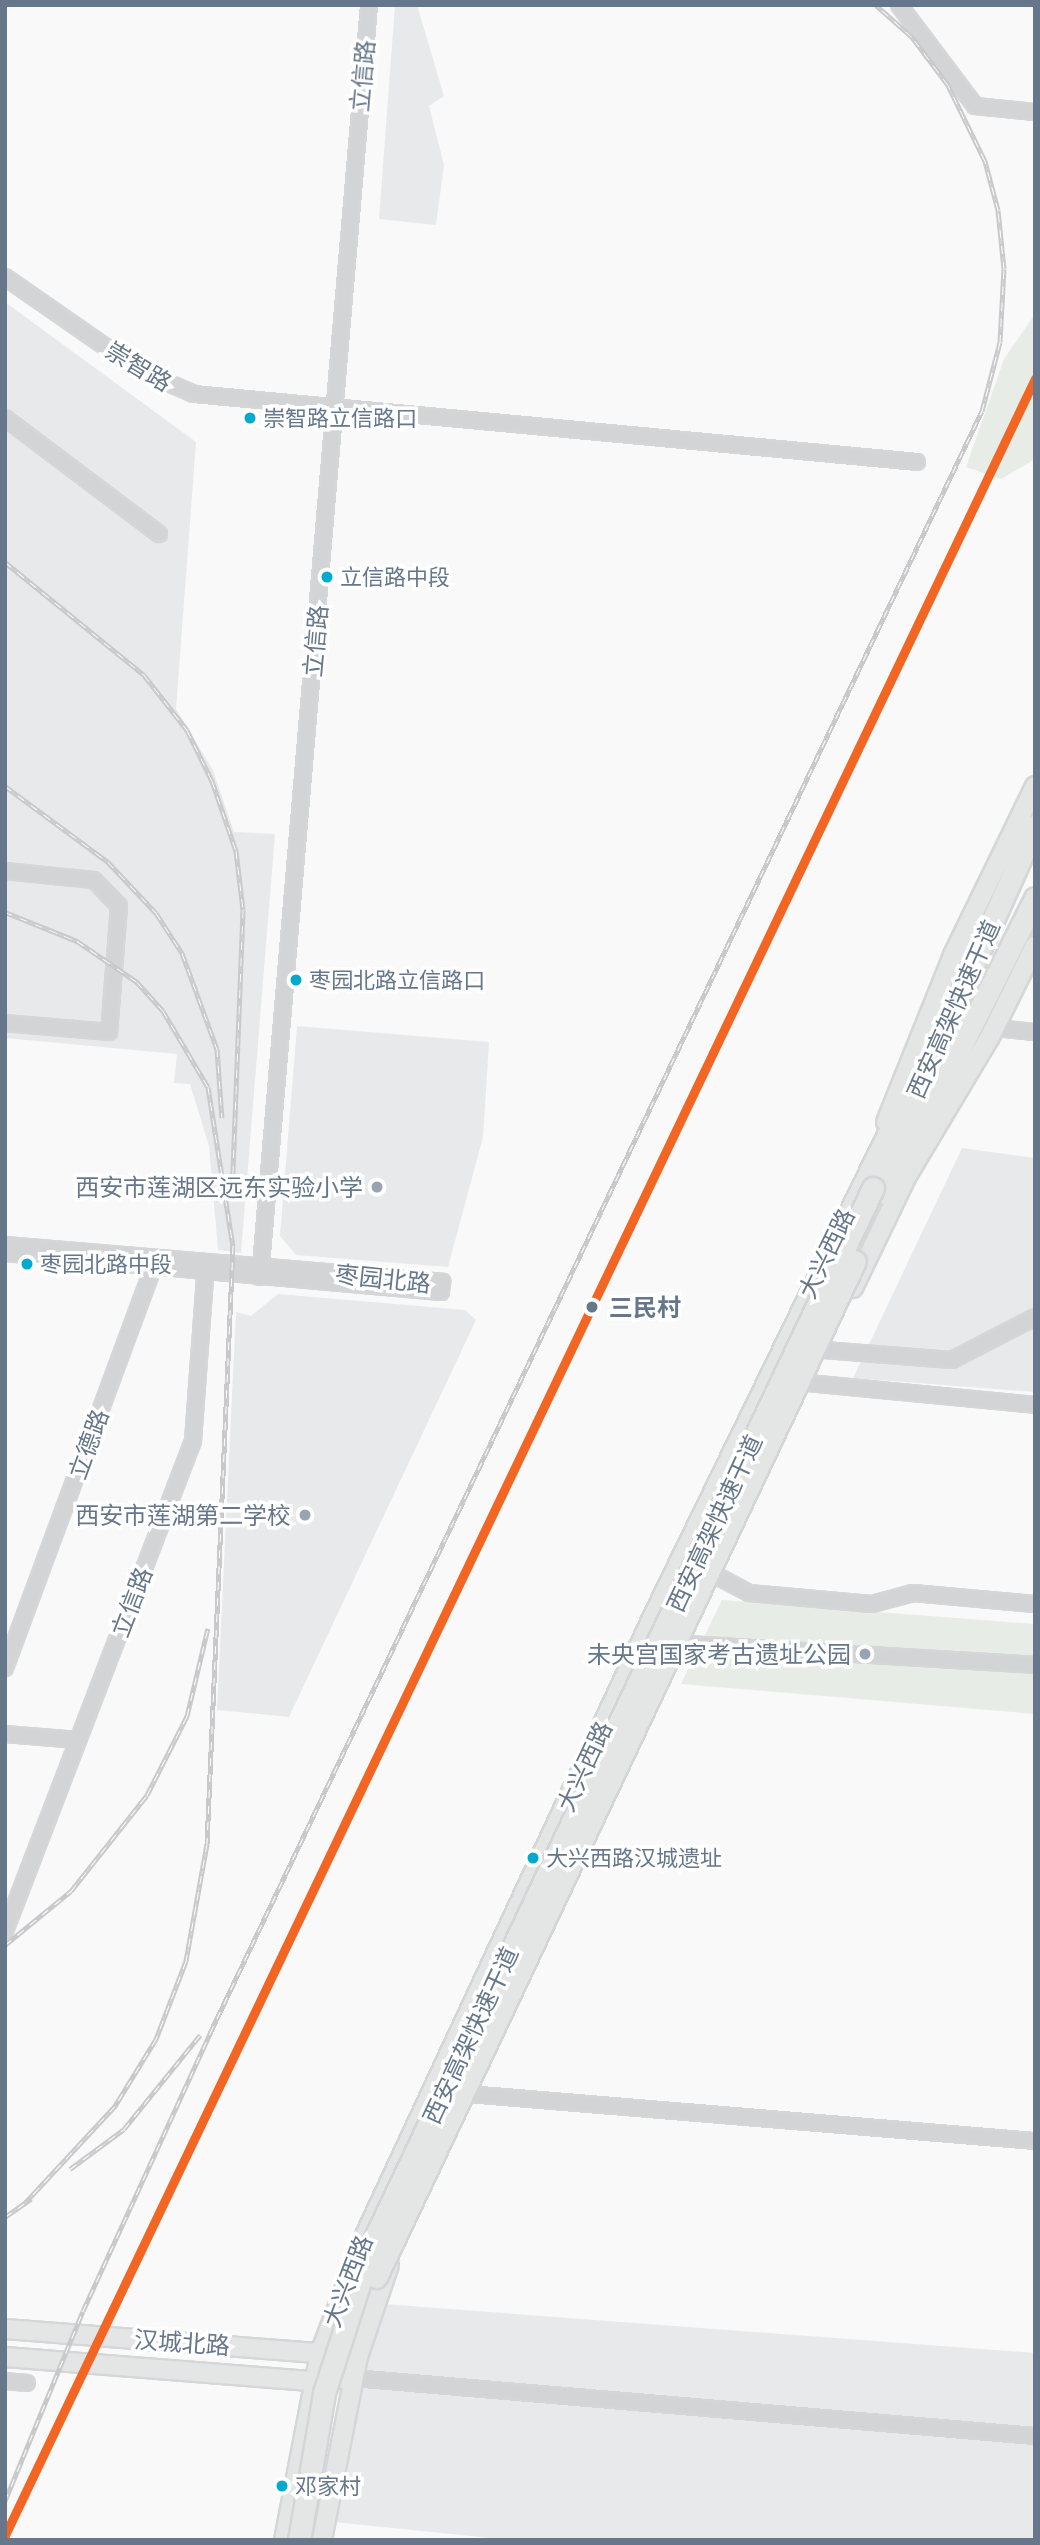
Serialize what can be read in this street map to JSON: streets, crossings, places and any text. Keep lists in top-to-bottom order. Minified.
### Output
{"streets":{"highway":["西安高架快速干道"],"main road":["大兴西路","汉城北路"],"street":["立信路","崇智路","枣园北路","立德路"]},"crossings":[["立信路","崇智路"],["立信路","枣园北路"],["西安高架快速干道","大兴西路"],["大兴西路","汉城北路"],["枣园北路","立德路"]],"places":["崇智路立信路口","立信路中段","枣园北路立信路口","西安市莲湖区远东实验小学","枣园北路中段","三民村","西安市莲湖第二学校","未央宫国家考古遗址公园","大兴西路汉城遗址","邓家村"]}
